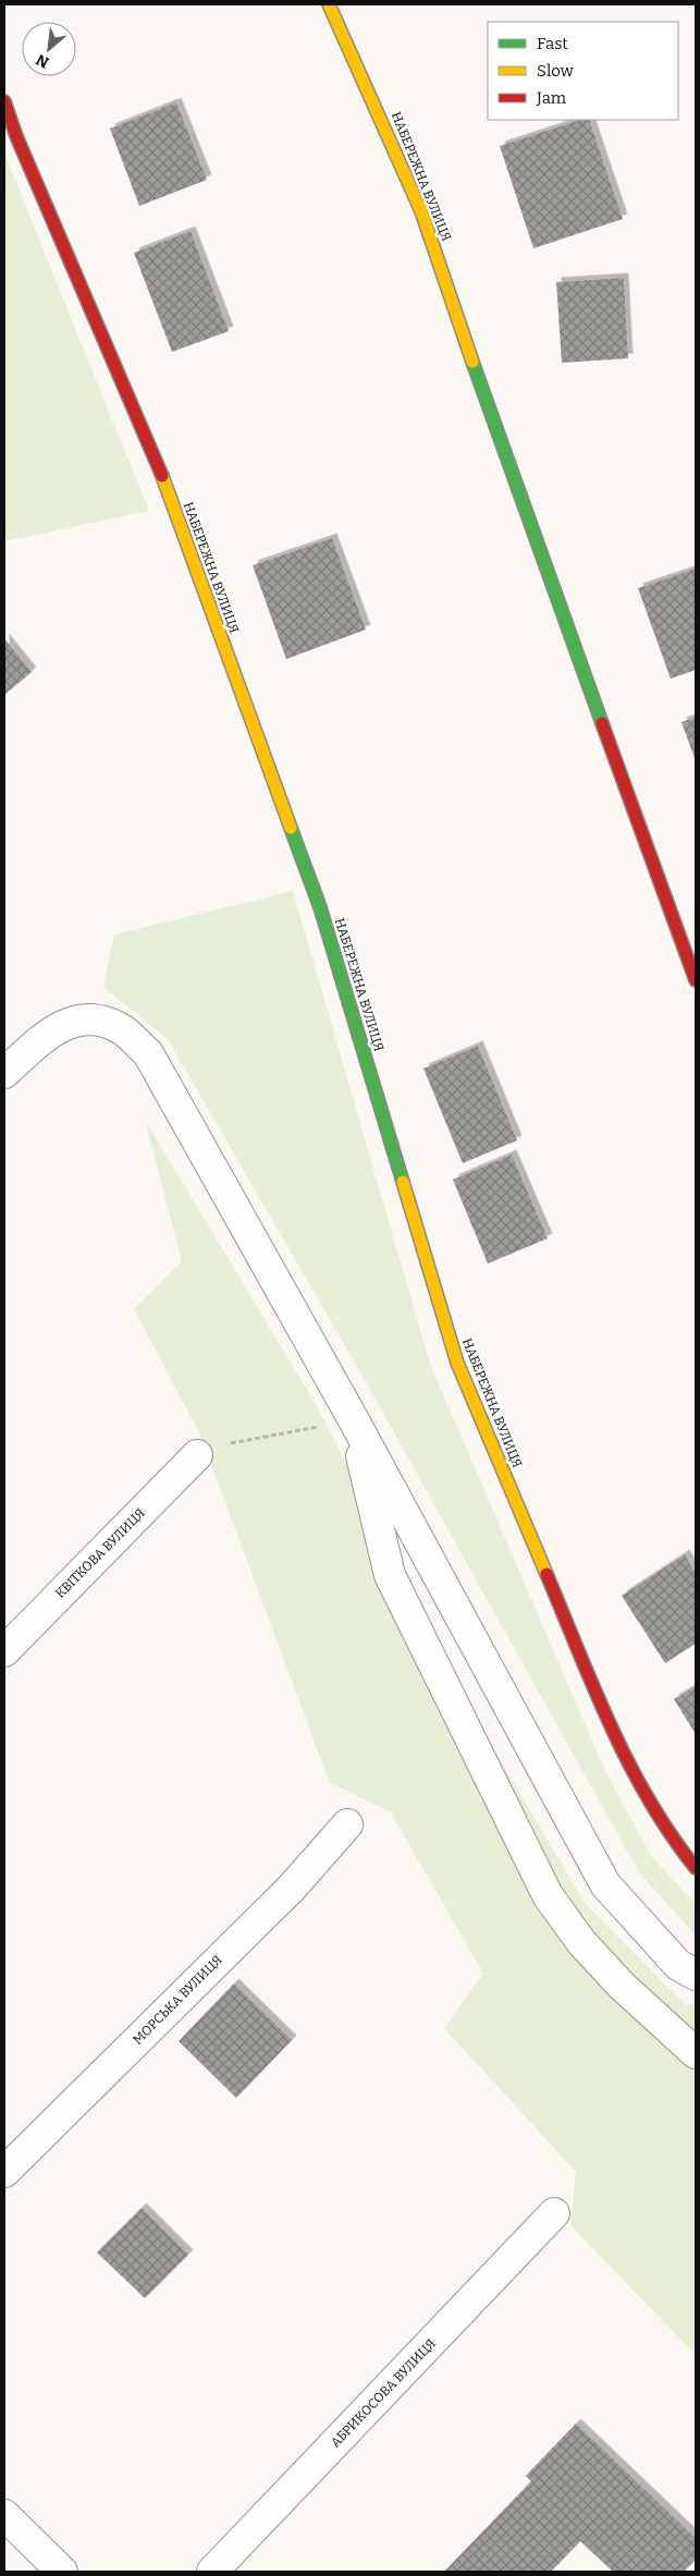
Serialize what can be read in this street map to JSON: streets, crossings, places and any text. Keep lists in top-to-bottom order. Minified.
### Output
{"streets":{"street":["НАБЕРЕЖНА ВУЛИЦЯ","КВІТКОВА ВУЛИЦЯ","МОРСЬКА ВУЛИЦЯ","АБРИКОСОВА ВУЛИЦЯ"]},"legend":["Fast","Slow","Jam"],"north":"bottom left"}
